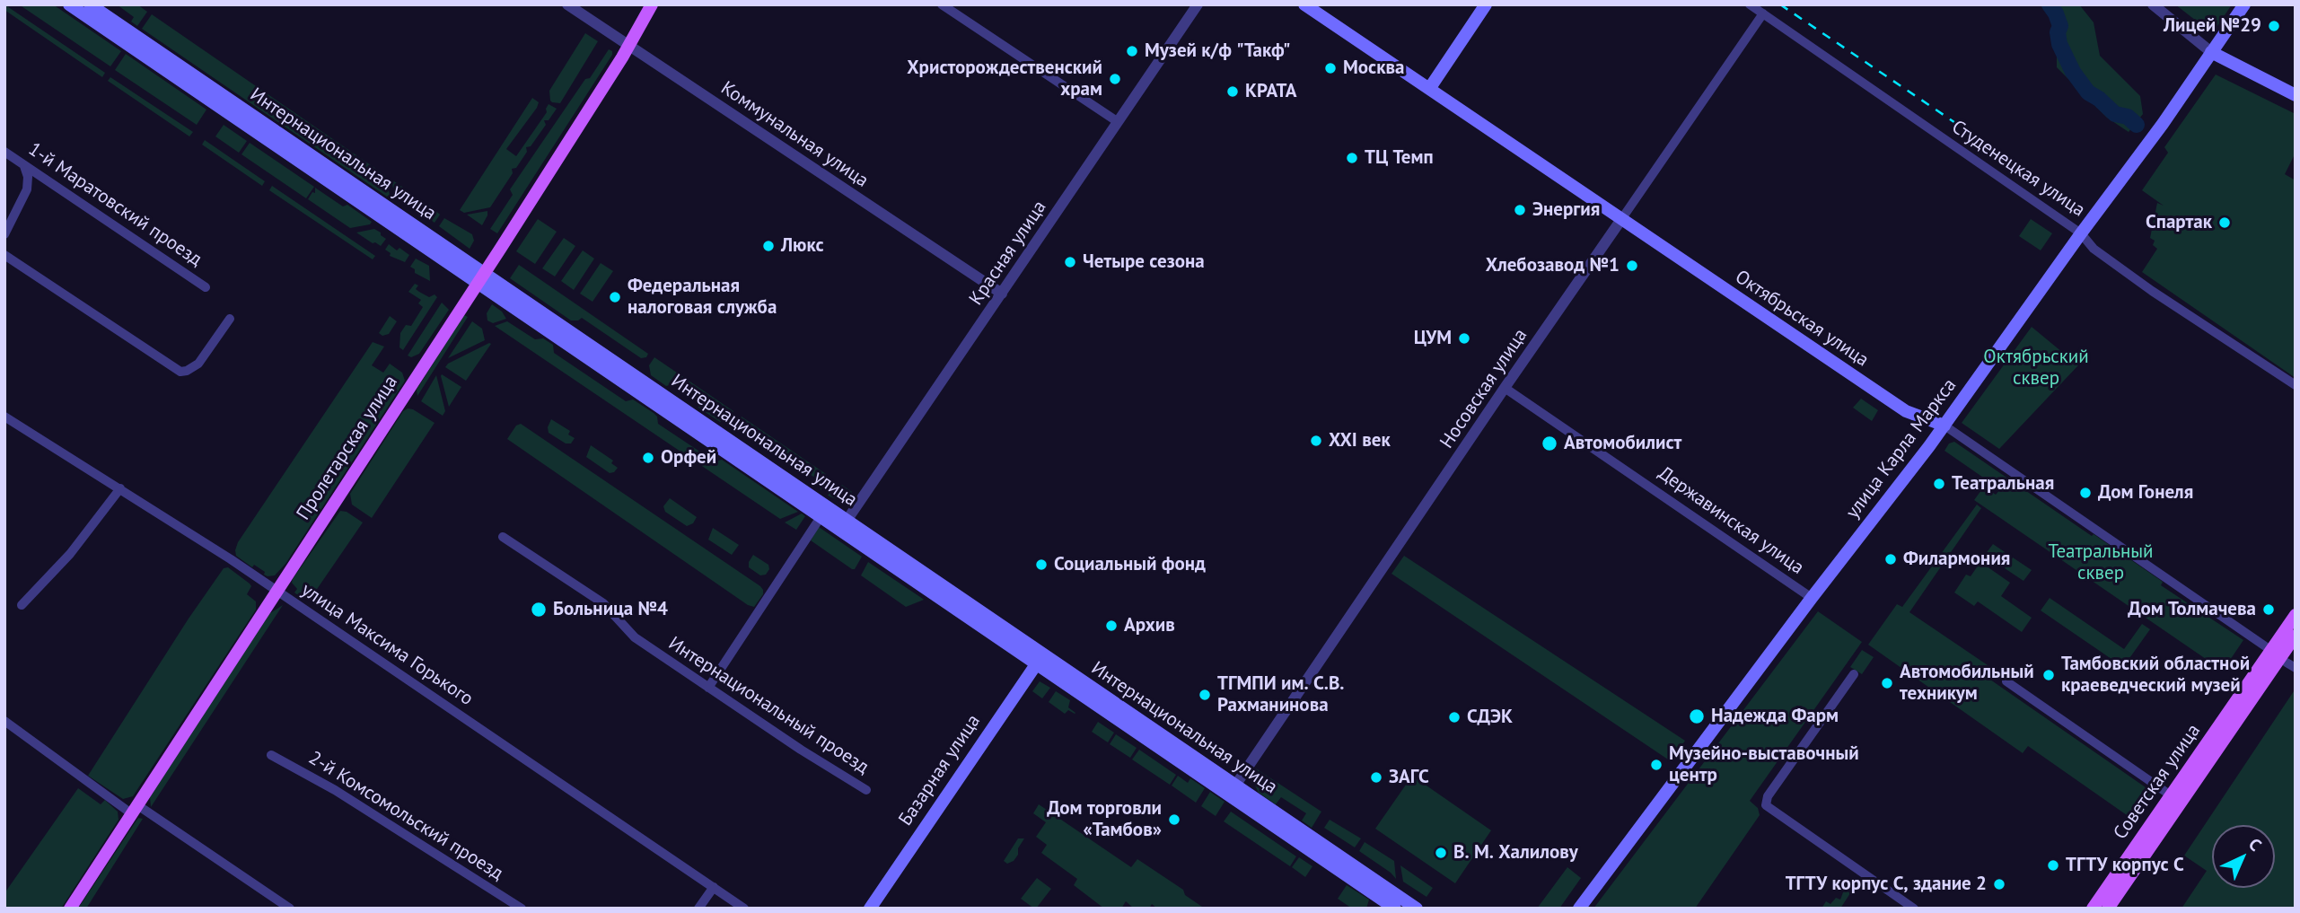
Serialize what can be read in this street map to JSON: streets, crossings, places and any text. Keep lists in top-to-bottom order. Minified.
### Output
{"streets":{"main road":["Интернациональная улица","Октябрьская улица","Пролетарская улица","улица Карла Маркса","Базарная улица","Советская улица"],"street":["Коммунальная улица","Студенецкая улица","1-й Маратовский проезд","Красная улица","Носовская улица","Державинская улица","улица Максима Горького","Интернациональный проезд","2-й Комсомольский проезд"]},"crossings":[["Коммунальная улица","Красная улица"],["Коммунальная улица","Пролетарская улица"],["Интернациональная улица","Красная улица"],["Интернациональная улица","Носовская улица"],["Интернациональная улица","Пролетарская улица"],["Интернациональная улица","Базарная улица"],["Студенецкая улица","Носовская улица"],["Студенецкая улица","улица Карла Маркса"],["Октябрьская улица","Носовская улица"],["Октябрьская улица","улица Карла Маркса"],["Октябрьская улица","Советская улица"],["Носовская улица","Державинская улица"],["Пролетарская улица","улица Максима Горького"],["улица Карла Маркса","Державинская улица"]],"parks":["Октябрьский сквер","Театральный сквер"],"places":["Лицей №29","Музей к/ф \"Такф\"","Москва","Христорождественский храм","КРАТА","ТЦ Темп","Энергия","Спартак","Люкс","Четыре сезона","Хлебозавод №1","Федеральная налоговая служба","ЦУМ","XXI век","Автомобилист","Орфей","Театральная","Дом Гонеля","Филармония","Социальный фонд","Больница №4","Дом Толмачева","Архив","Тамбовский областной краеведческий музей","Автомобильный техникум","ТГМПИ им. С.В. Рахманинова","Надежда Фарм","СДЭК","Музейно-выставочный центр","ЗАГС","Дом торговли «Тамбов»","В. М. Халилову","ТГТУ корпус С","ТГТУ корпус С, здание 2"],"north":"top right"}
